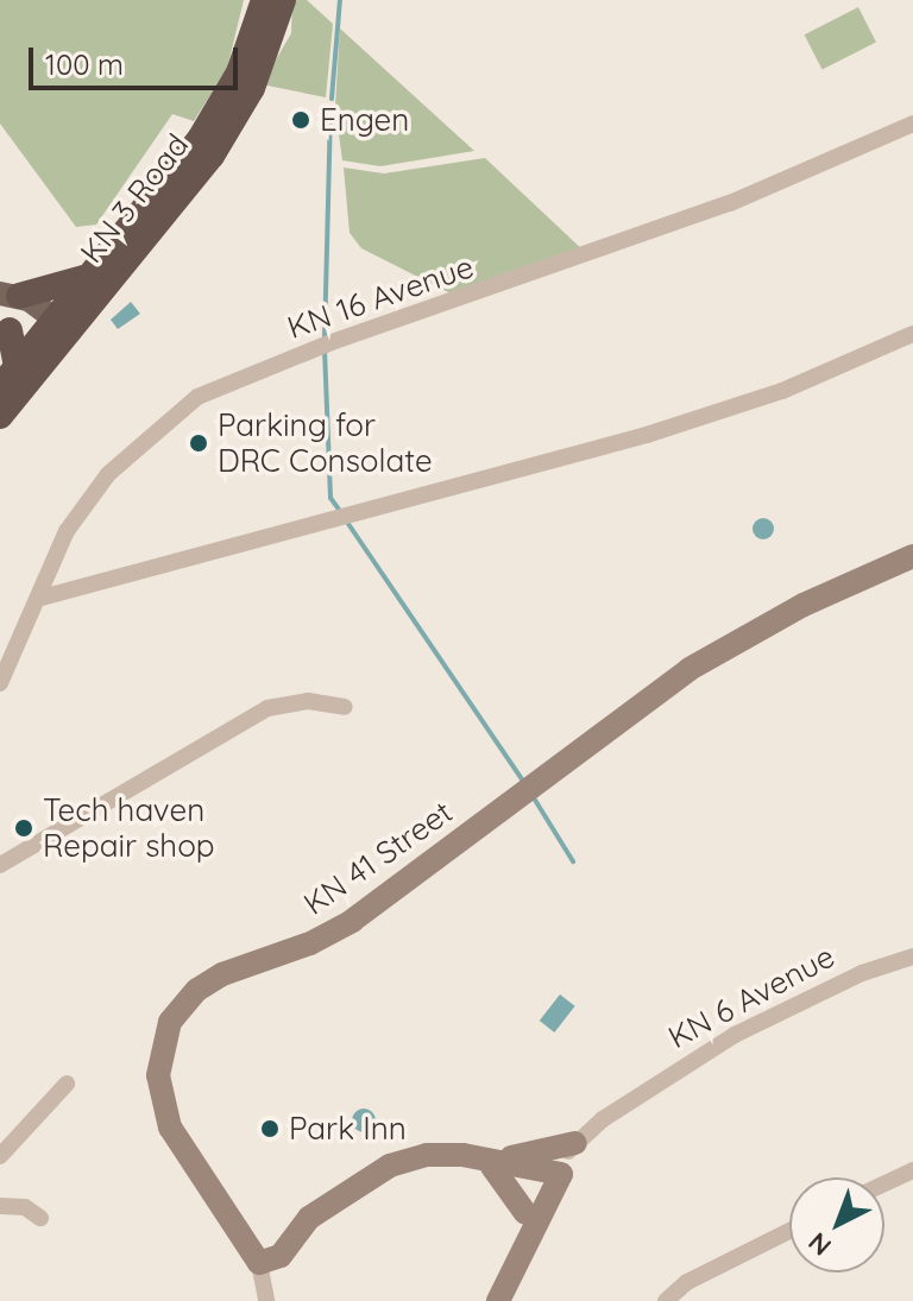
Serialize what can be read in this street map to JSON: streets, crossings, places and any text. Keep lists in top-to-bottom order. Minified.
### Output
{"streets":{"highway":["KN 3 Road"],"main road":["KN 41 Street","KN 6 Avenue"],"street":["KN 16 Avenue"]},"places":["Engen","Parking for DRC Consolate","Tech haven Repair shop","Park Inn"],"scale_bar":"100 m","north":"bottom left"}
